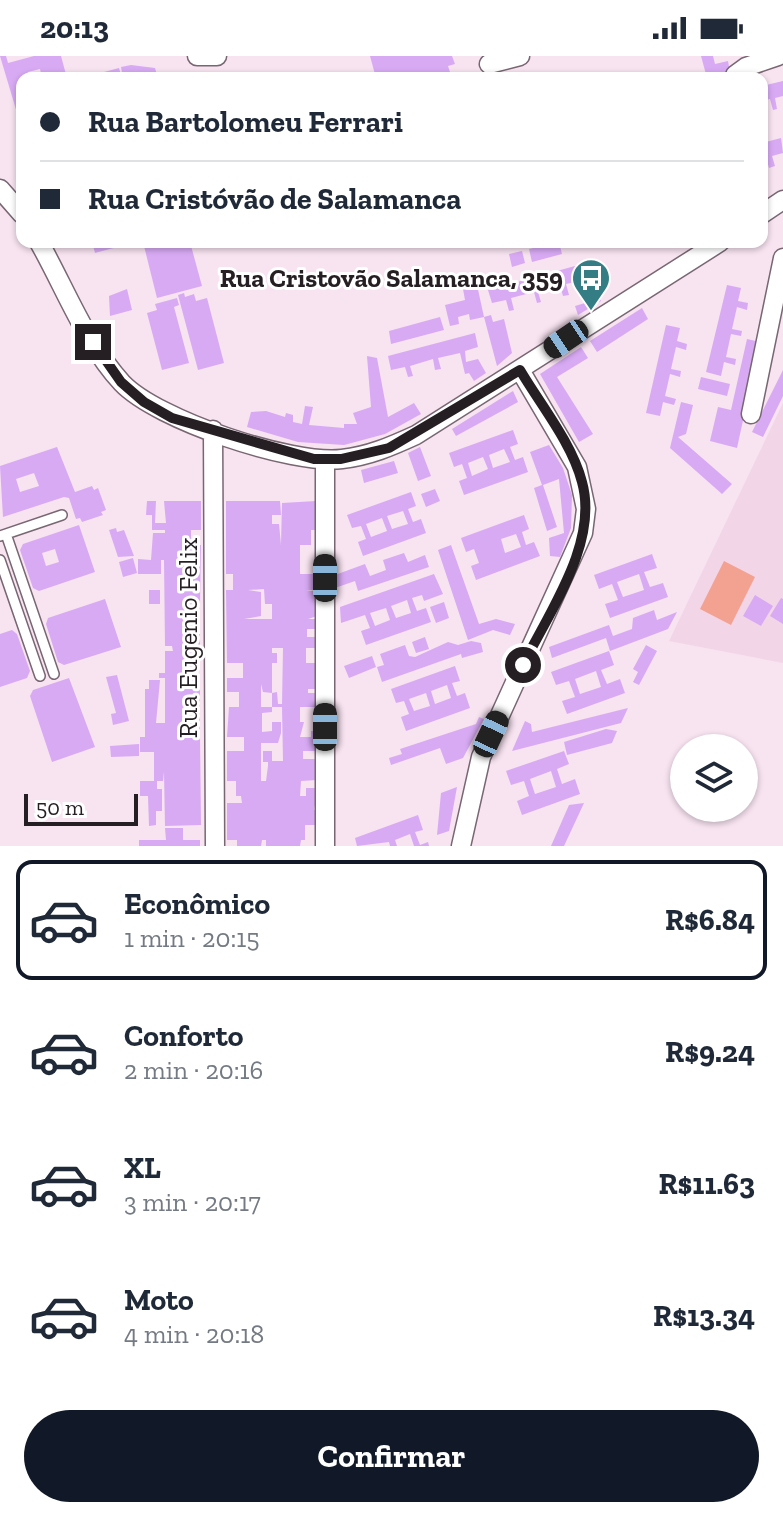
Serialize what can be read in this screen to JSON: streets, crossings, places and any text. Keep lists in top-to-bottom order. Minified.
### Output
{"streets":{"street":["Rua Eugenio Felix"]},"places":{"bus stop":["Rua Cristovão Salamanca, 359"]},"scale_bar":"50 m","page":{"status":"20:13","banner":["Rua Bartolomeu Ferrari","Rua Cristóvão de Salamanca"],"scale":"50 m","list":[{"name":"Econômico","note":"1 min · 20:15","value":"R$6.84"},{"name":"Conforto","note":"2 min · 20:16","value":"R$9.24"},{"name":"XL","note":"3 min · 20:17","value":"R$11.63"},{"name":"Moto","note":"4 min · 20:18","value":"R$13.34"}],"buttons":"Confirmar"}}
